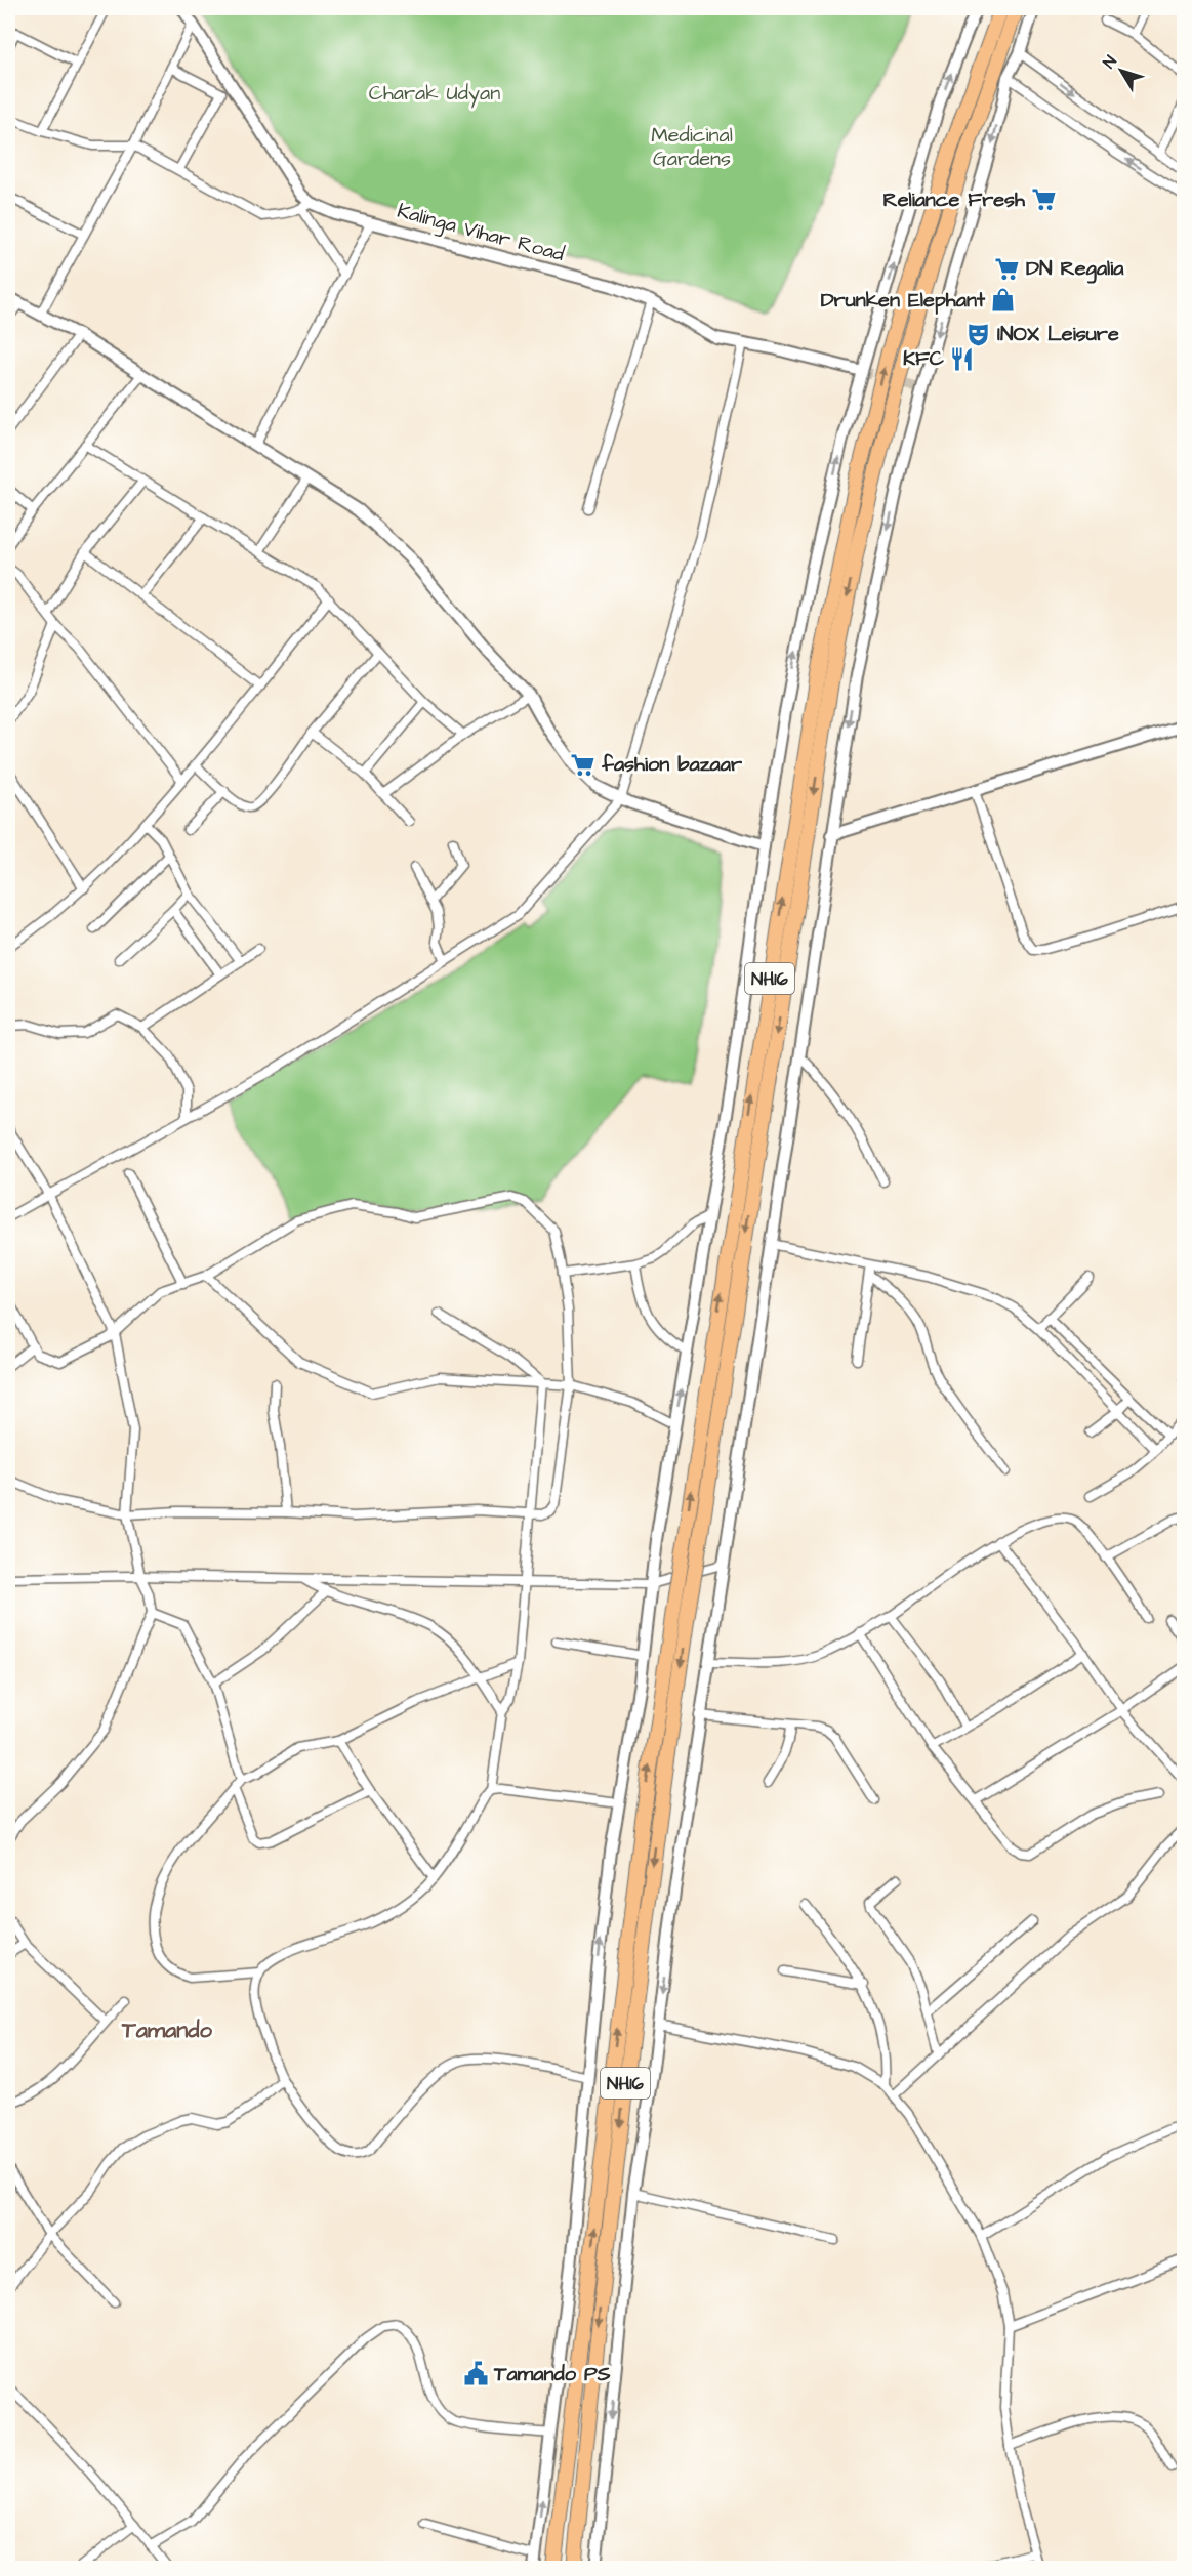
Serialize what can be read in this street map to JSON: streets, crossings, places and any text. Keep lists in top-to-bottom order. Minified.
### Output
{"streets":{"highway":["NH16"],"street":["Kalinga Vihar Road"]},"districts":["Tamando"],"parks":["Charak Udyan","Medicinal Gardens"],"places":{"supermarket":["Reliance Fresh","DN Regalia","fashion bazaar"],"shop":["Drunken Elephant"],"theatre":["INOX Leisure"],"restaurant":["KFC"],"public building":["Tamando PS"]},"north":"top left"}
